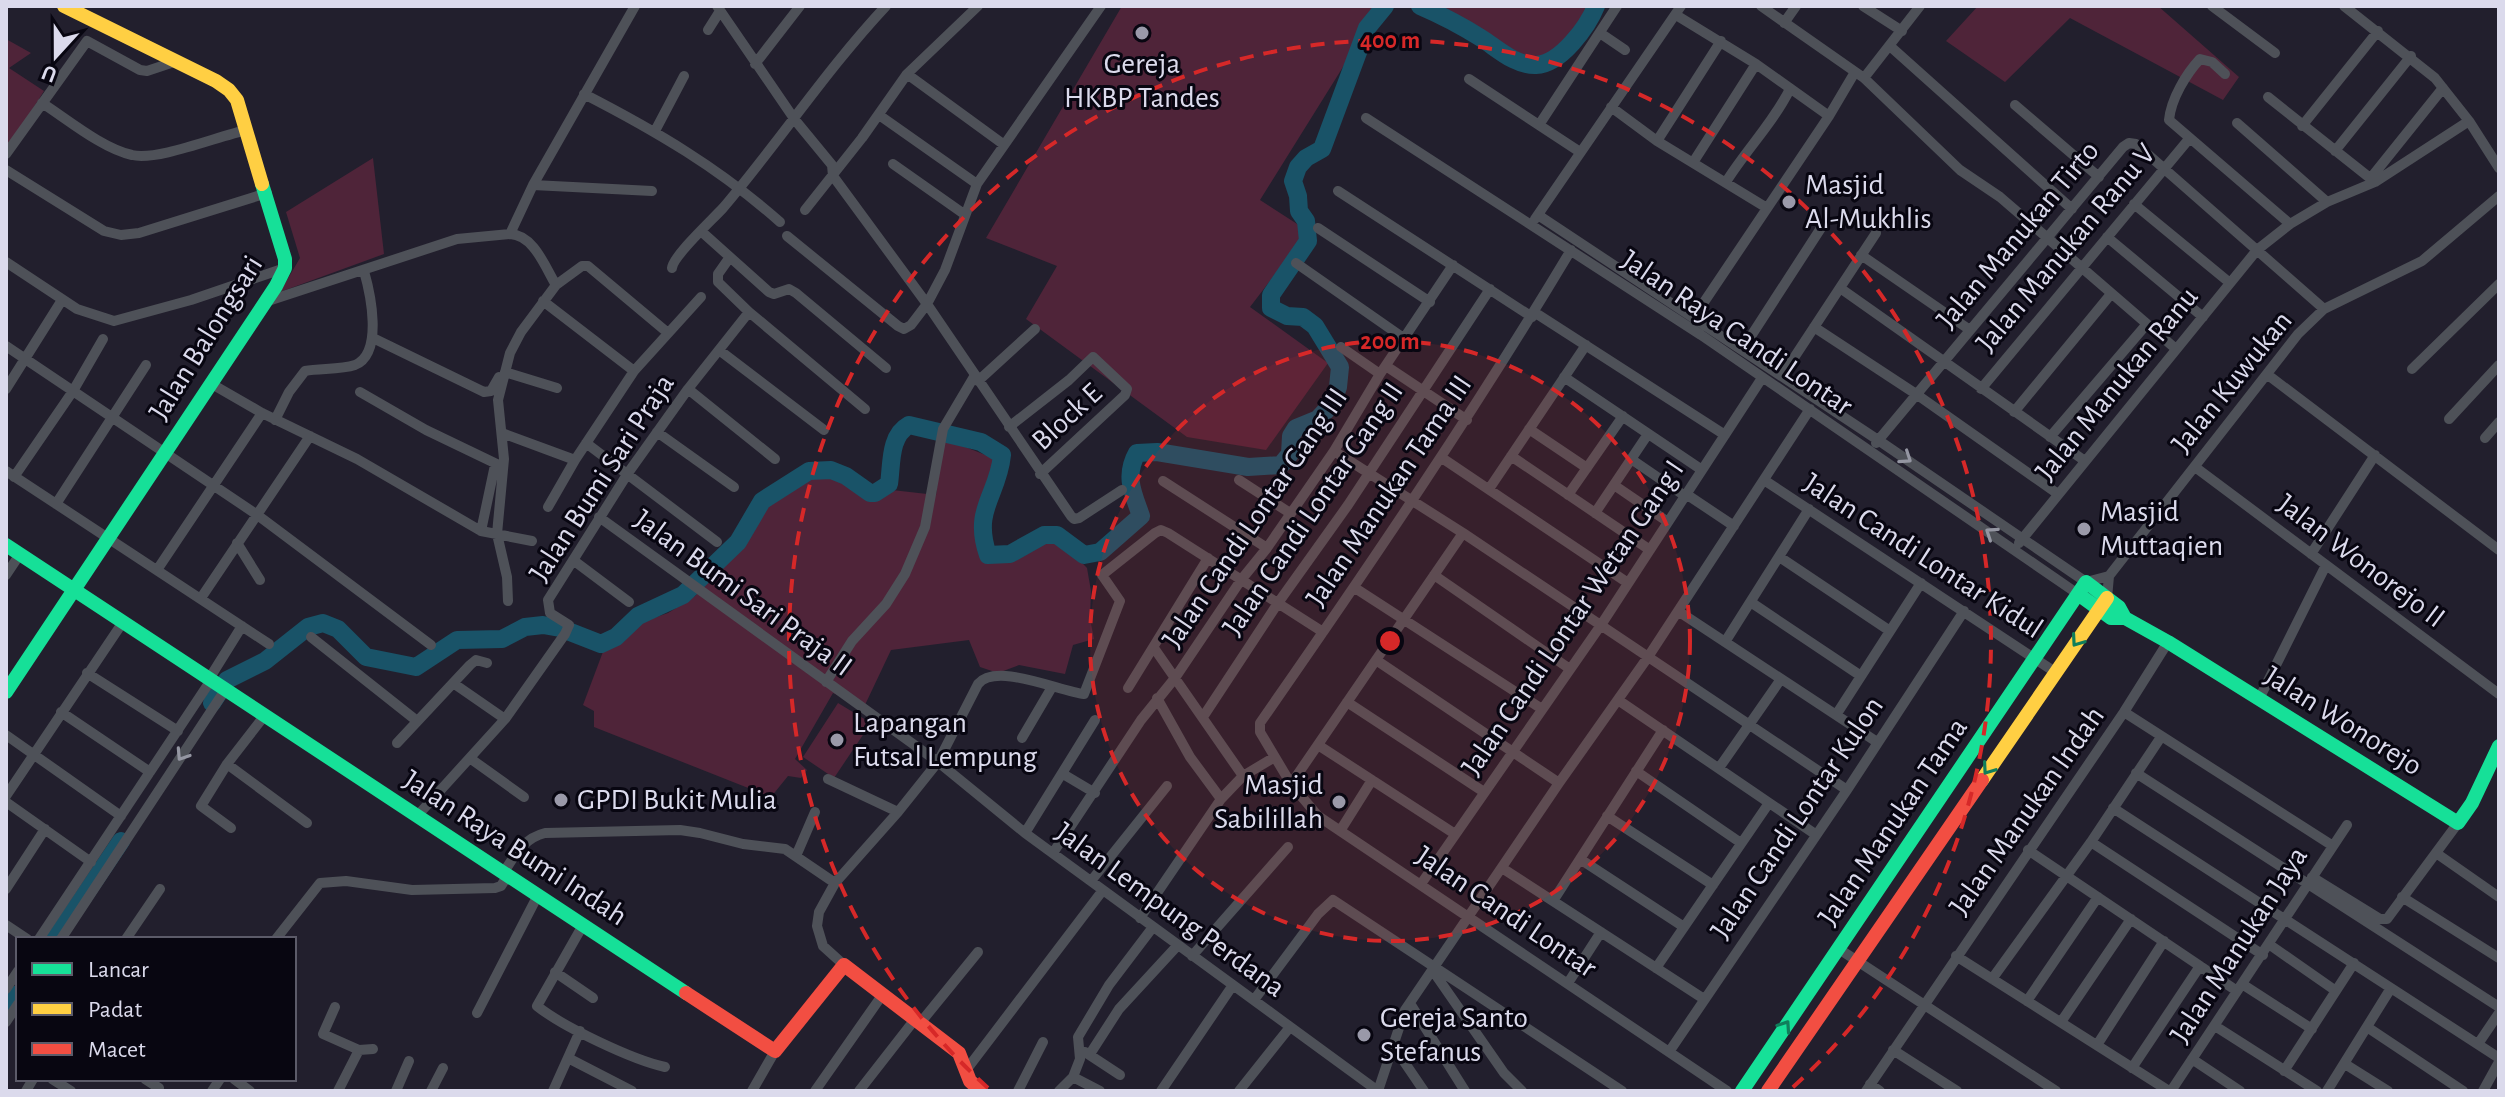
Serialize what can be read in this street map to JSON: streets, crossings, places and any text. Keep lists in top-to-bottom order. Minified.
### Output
{"streets":{"street":["Jalan Manukan Tirto","Jalan Manukan Ranu V","Jalan Raya Candi Lontar","Jalan Balongsari","Jalan Kuwukan","Jalan Manukan Ranu","Block E","Jalan Bumi Sari Praja","Jalan Manukan Tama III","Jalan Candi Lontar Gang II","Jalan Candi Lontar Gang III","Jalan Candi Lontar Kidul","Jalan Wonorejo II","Jalan Bumi Sari Praja II","Jalan Candi Lontar Wetan Gang I","Jalan Wonorejo","Jalan Manukan Indah","Jalan Candi Lontar Kulon","Jalan Manukan Tama","Jalan Raya Bumi Indah","Jalan Lempung Perdana","Jalan Candi Lontar","Jalan Manukan Jaya"]},"crossings":[["Jalan Manukan Tirto","Jalan Manukan Ranu V"],["Jalan Manukan Tirto","Jalan Raya Candi Lontar"],["Jalan Manukan Tirto","Jalan Kuwukan"],["Jalan Manukan Tirto","Jalan Manukan Ranu"],["Jalan Raya Candi Lontar","Jalan Manukan Ranu"],["Jalan Raya Candi Lontar","Jalan Manukan Tama III"],["Jalan Raya Candi Lontar","Jalan Candi Lontar Wetan Gang I"],["Jalan Raya Candi Lontar","Jalan Wonorejo"],["Jalan Raya Candi Lontar","Jalan Manukan Tama"],["Jalan Balongsari","Jalan Raya Bumi Indah"],["Jalan Kuwukan","Jalan Wonorejo II"],["Jalan Bumi Sari Praja","Jalan Bumi Sari Praja II"],["Jalan Bumi Sari Praja","Jalan Raya Bumi Indah"],["Jalan Manukan Tama III","Jalan Candi Lontar"],["Jalan Candi Lontar Gang III","Jalan Lempung Perdana"],["Jalan Candi Lontar Kidul","Jalan Candi Lontar Kulon"],["Jalan Candi Lontar Kidul","Jalan Manukan Tama"],["Jalan Bumi Sari Praja II","Jalan Lempung Perdana"],["Jalan Candi Lontar Wetan Gang I","Jalan Candi Lontar"],["Jalan Wonorejo","Jalan Manukan Indah"],["Jalan Wonorejo","Jalan Manukan Tama"],["Jalan Candi Lontar Kulon","Jalan Candi Lontar"]],"places":["Gereja HKBP Tandes","Masjid Al-Mukhlis","Masjid Muttaqien","Lapangan Futsal Lempung","GPDI Bukit Mulia","Masjid Sabilillah","Gereja Santo Stefanus"],"legend":["Lancar","Padat","Macet"],"north":"bottom","rings":["400 m","200 m"]}
